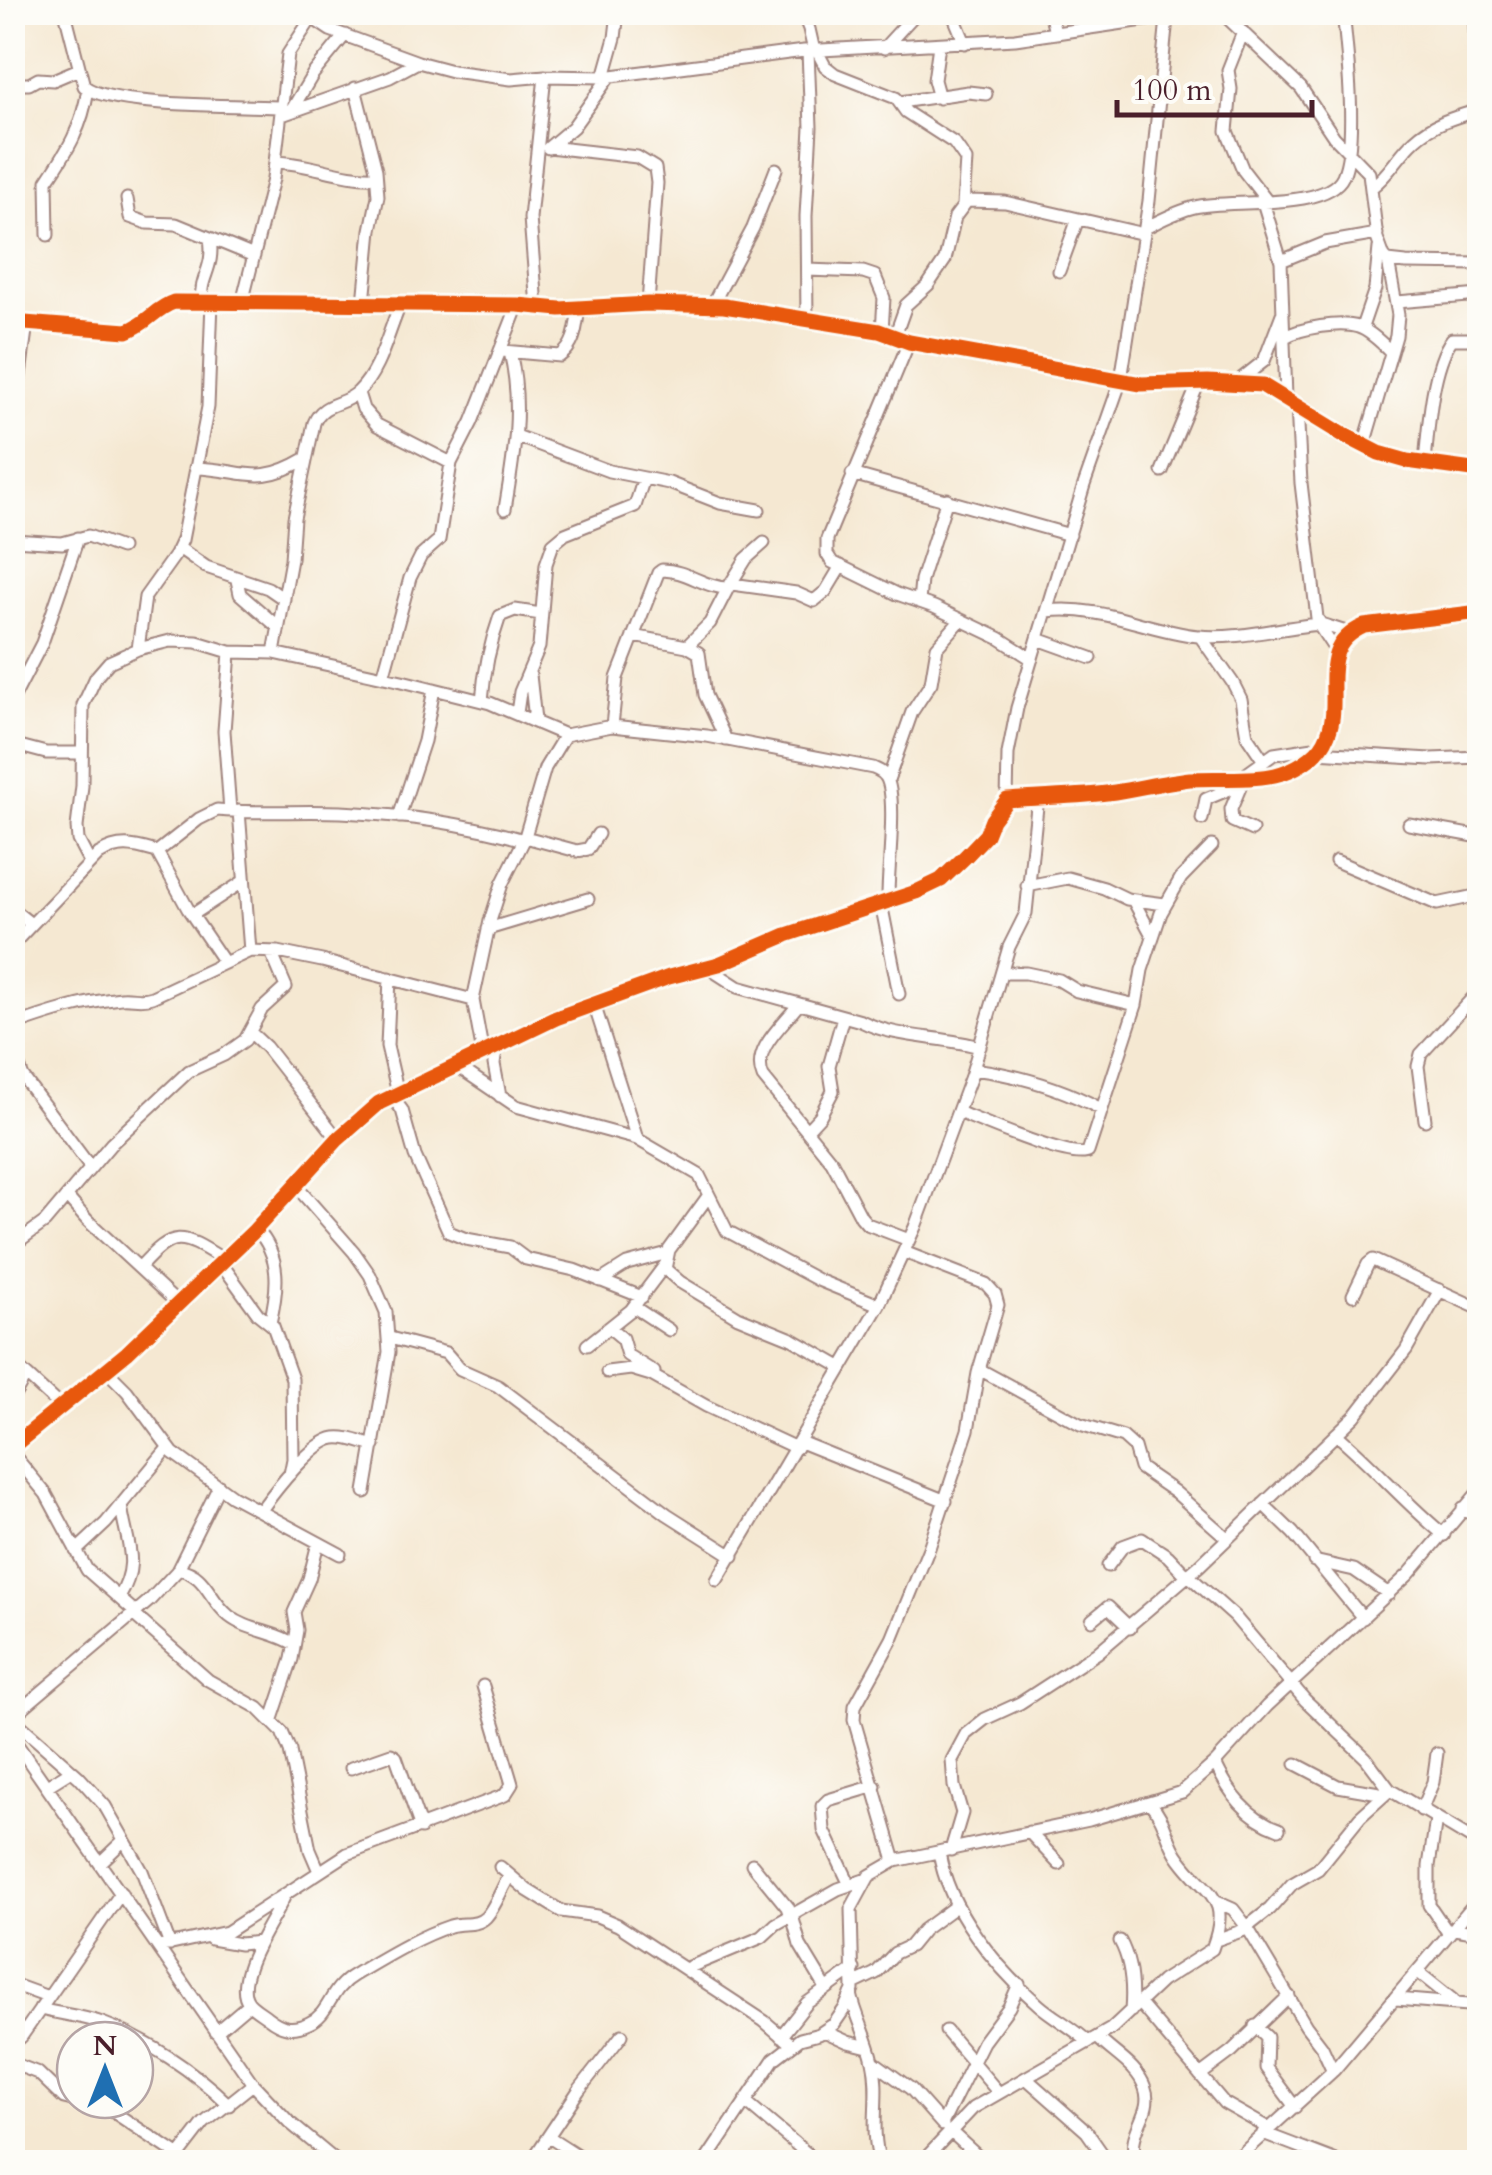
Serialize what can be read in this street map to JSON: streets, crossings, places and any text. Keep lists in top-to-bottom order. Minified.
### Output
{"scale_bar":"100 m","north":"top"}
